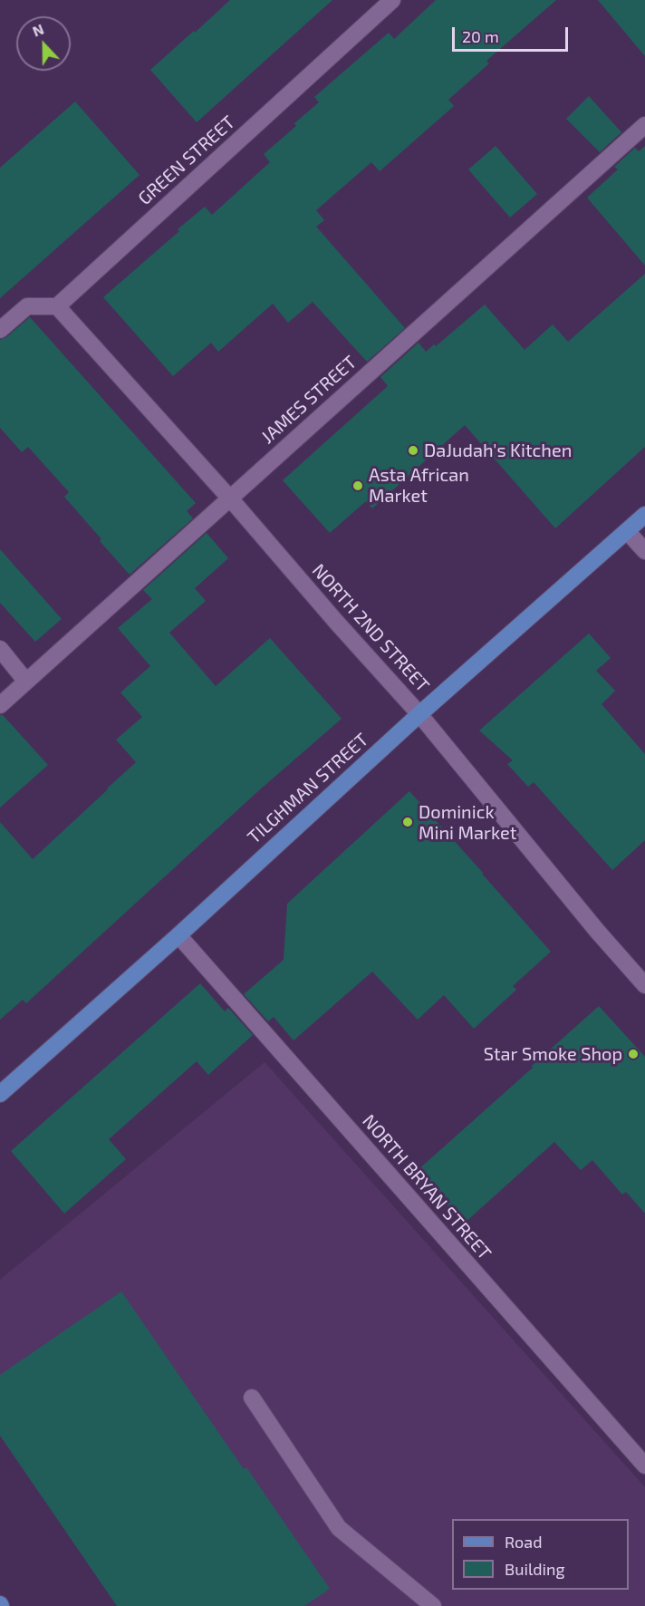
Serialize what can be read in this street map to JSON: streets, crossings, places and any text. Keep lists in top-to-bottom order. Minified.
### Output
{"streets":{"main road":["TILGHMAN STREET"],"street":["GREEN STREET","JAMES STREET","NORTH 2ND STREET","NORTH BRYAN STREET"]},"crossings":[["GREEN STREET","NORTH 2ND STREET"],["JAMES STREET","NORTH 2ND STREET"],["NORTH 2ND STREET","TILGHMAN STREET"],["TILGHMAN STREET","NORTH BRYAN STREET"]],"places":["DaJudah's Kitchen","Asta African Market","Dominick Mini Market","Star Smoke Shop"],"legend":["Road","Building"],"scale_bar":"20 m","north":"top"}
